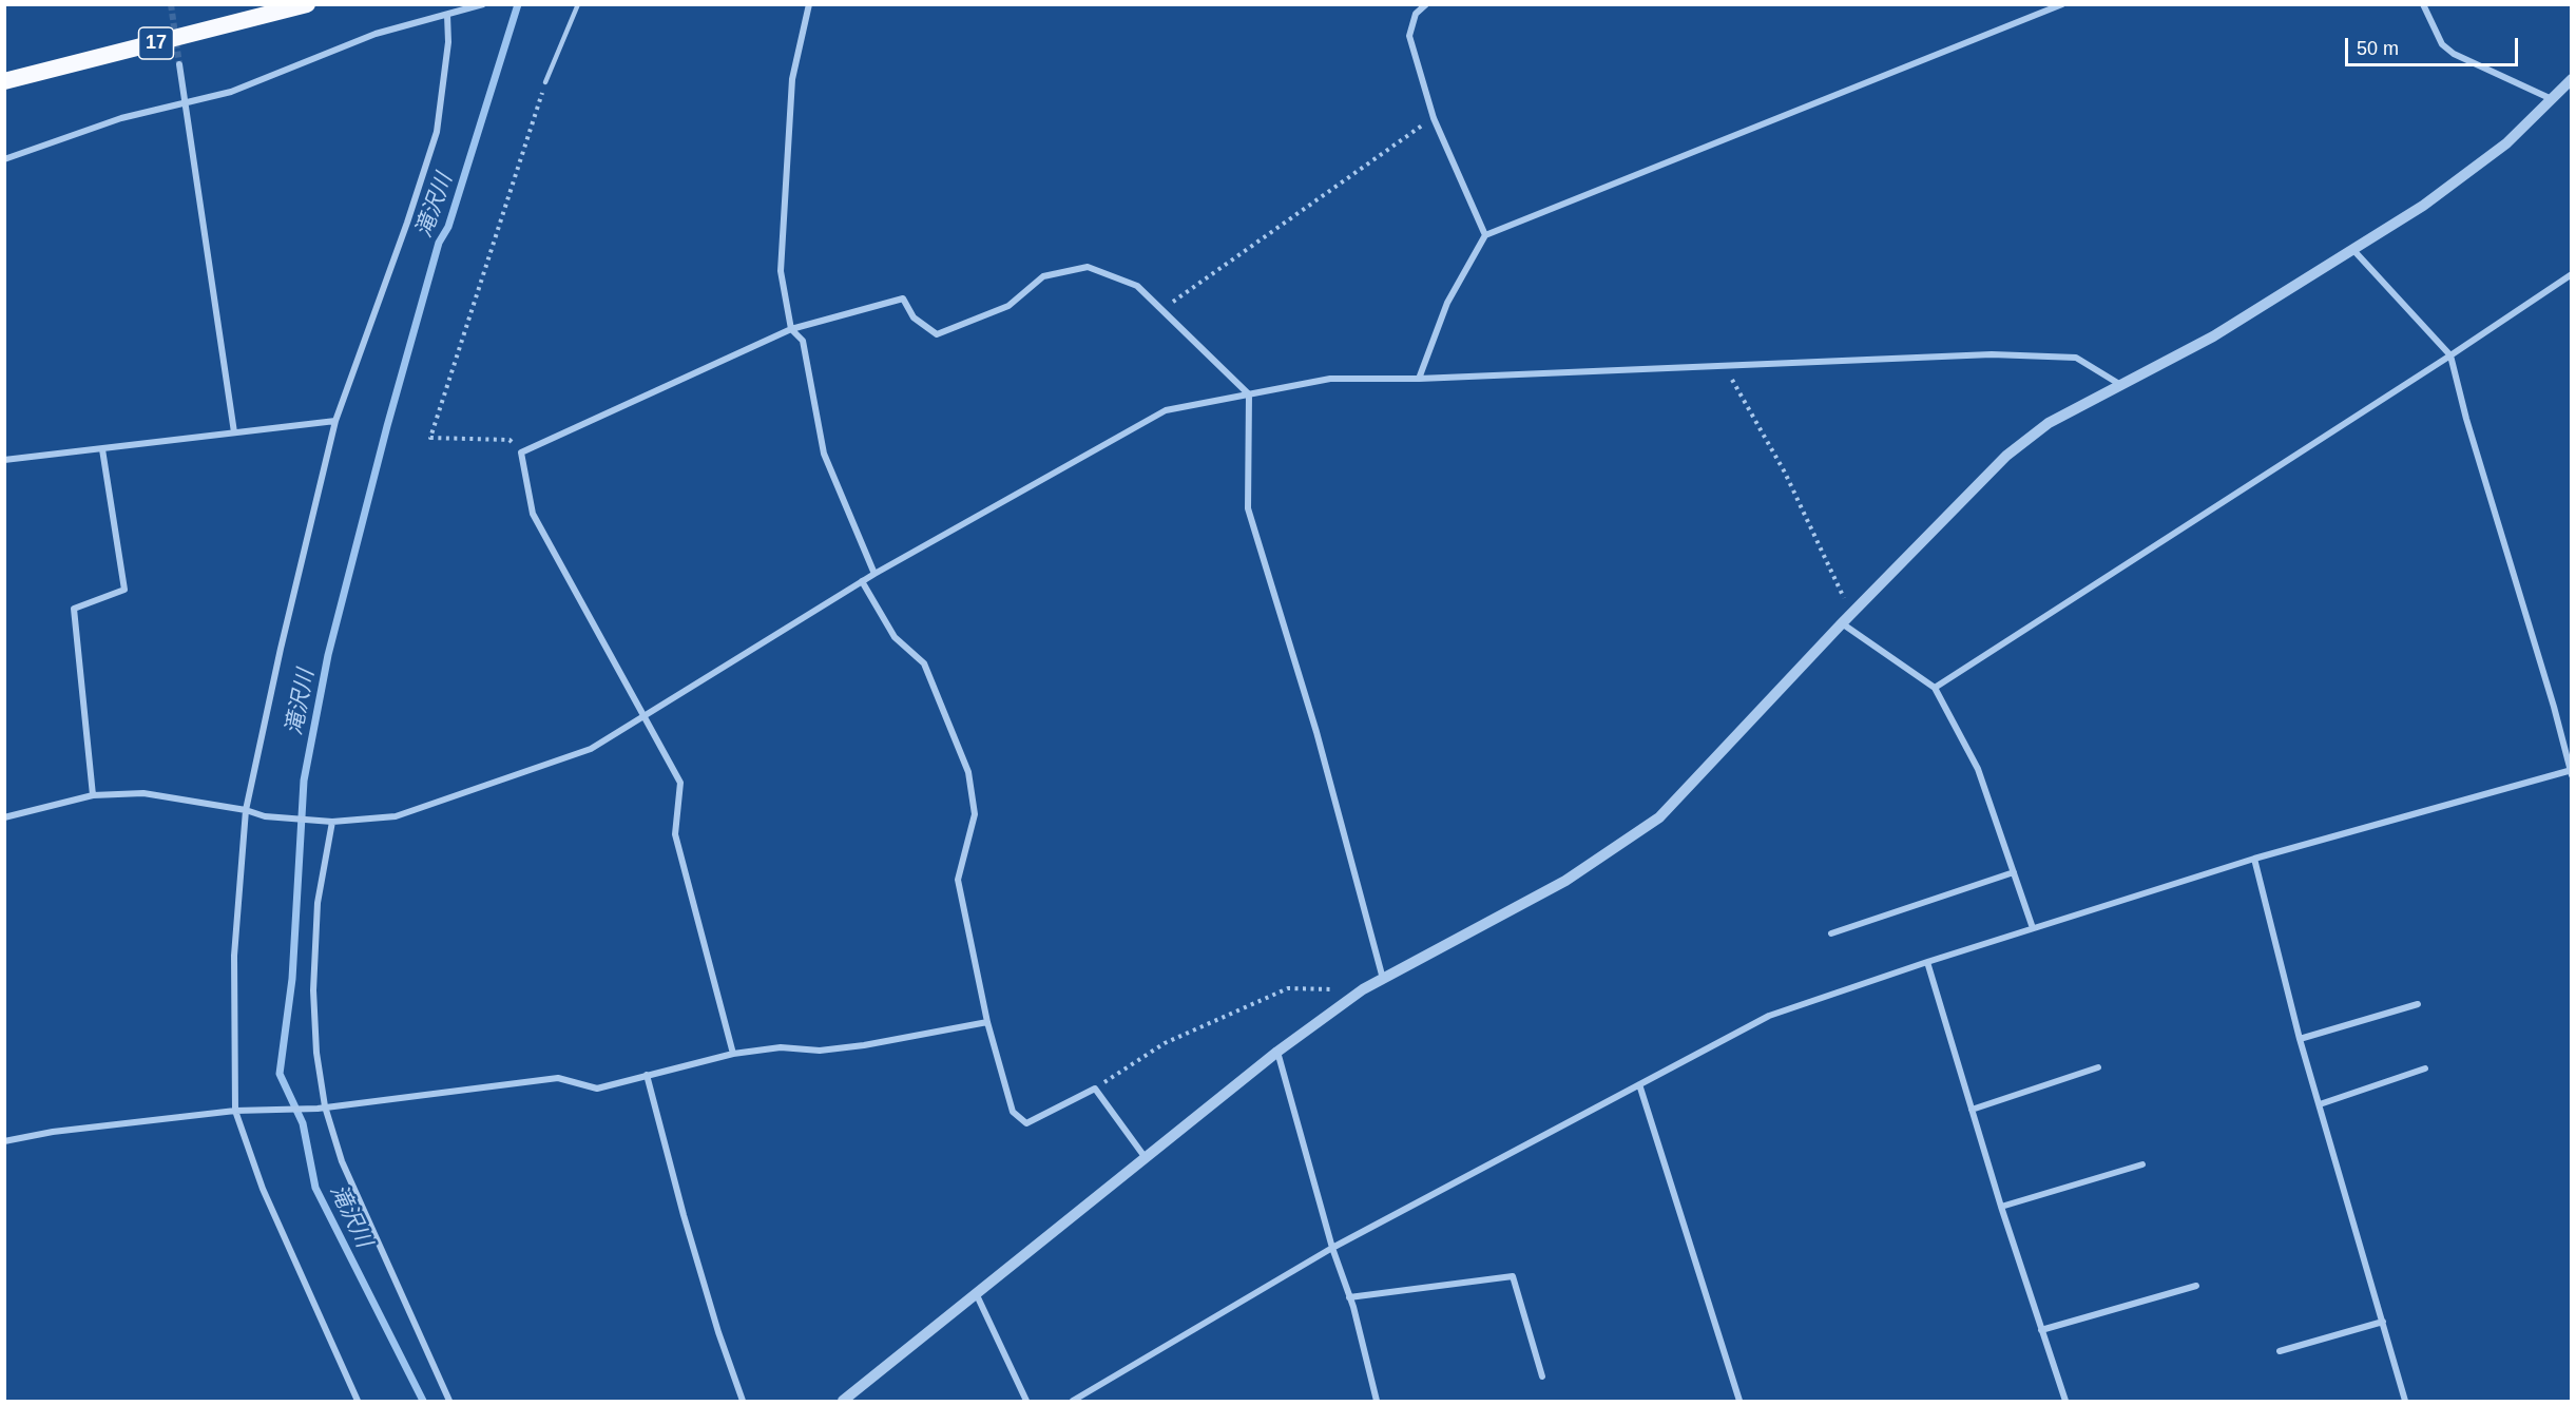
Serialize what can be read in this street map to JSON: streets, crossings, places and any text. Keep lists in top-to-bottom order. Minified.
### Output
{"streets":{"highway":["17"]},"water":["滝沢川"],"scale_bar":"50 m"}
